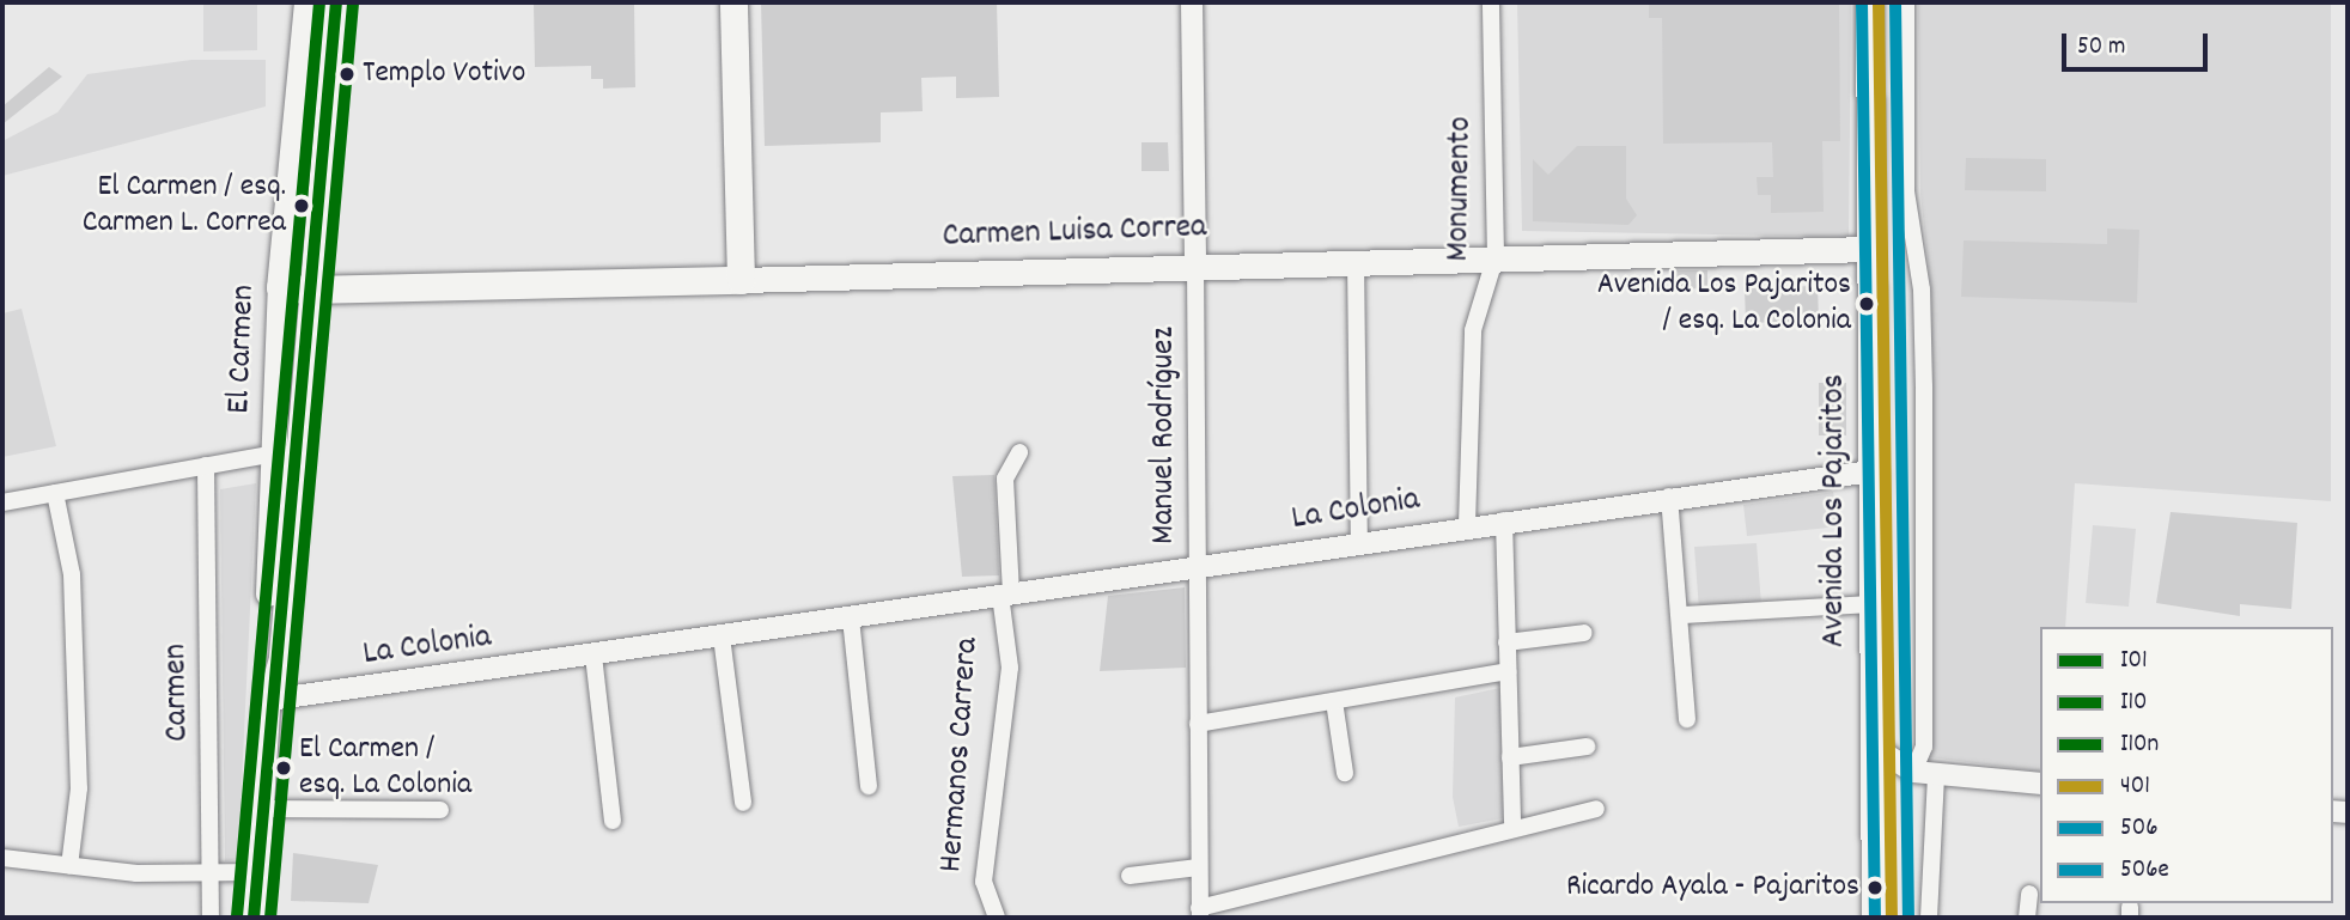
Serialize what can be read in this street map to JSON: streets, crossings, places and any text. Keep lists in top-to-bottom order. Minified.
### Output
{"streets":{"main road":["Carmen Luisa Correa","El Carmen","Avenida Los Pajaritos"],"street":["Monumento","Manuel Rodríguez","La Colonia","Carmen","Hermanos Carrera"]},"crossings":[["Monumento","Carmen Luisa Correa"],["Monumento","La Colonia"],["Carmen Luisa Correa","El Carmen"],["Carmen Luisa Correa","Manuel Rodríguez"],["Carmen Luisa Correa","Avenida Los Pajaritos"],["El Carmen","La Colonia"],["Manuel Rodríguez","La Colonia"],["La Colonia","Avenida Los Pajaritos"],["La Colonia","Hermanos Carrera"]],"places":["Templo Votivo","El Carmen / esq. Carmen L. Correa","Avenida Los Pajaritos / esq. La Colonia","El Carmen / esq. La Colonia","Ricardo Ayala - Pajaritos"],"lines":["transit line I01","transit line I10n","transit line 401","transit line 506","transit line 506e","transit line I10"],"legend":["I01","I10","I10n","401","506","506e"],"scale_bar":"50 m"}
